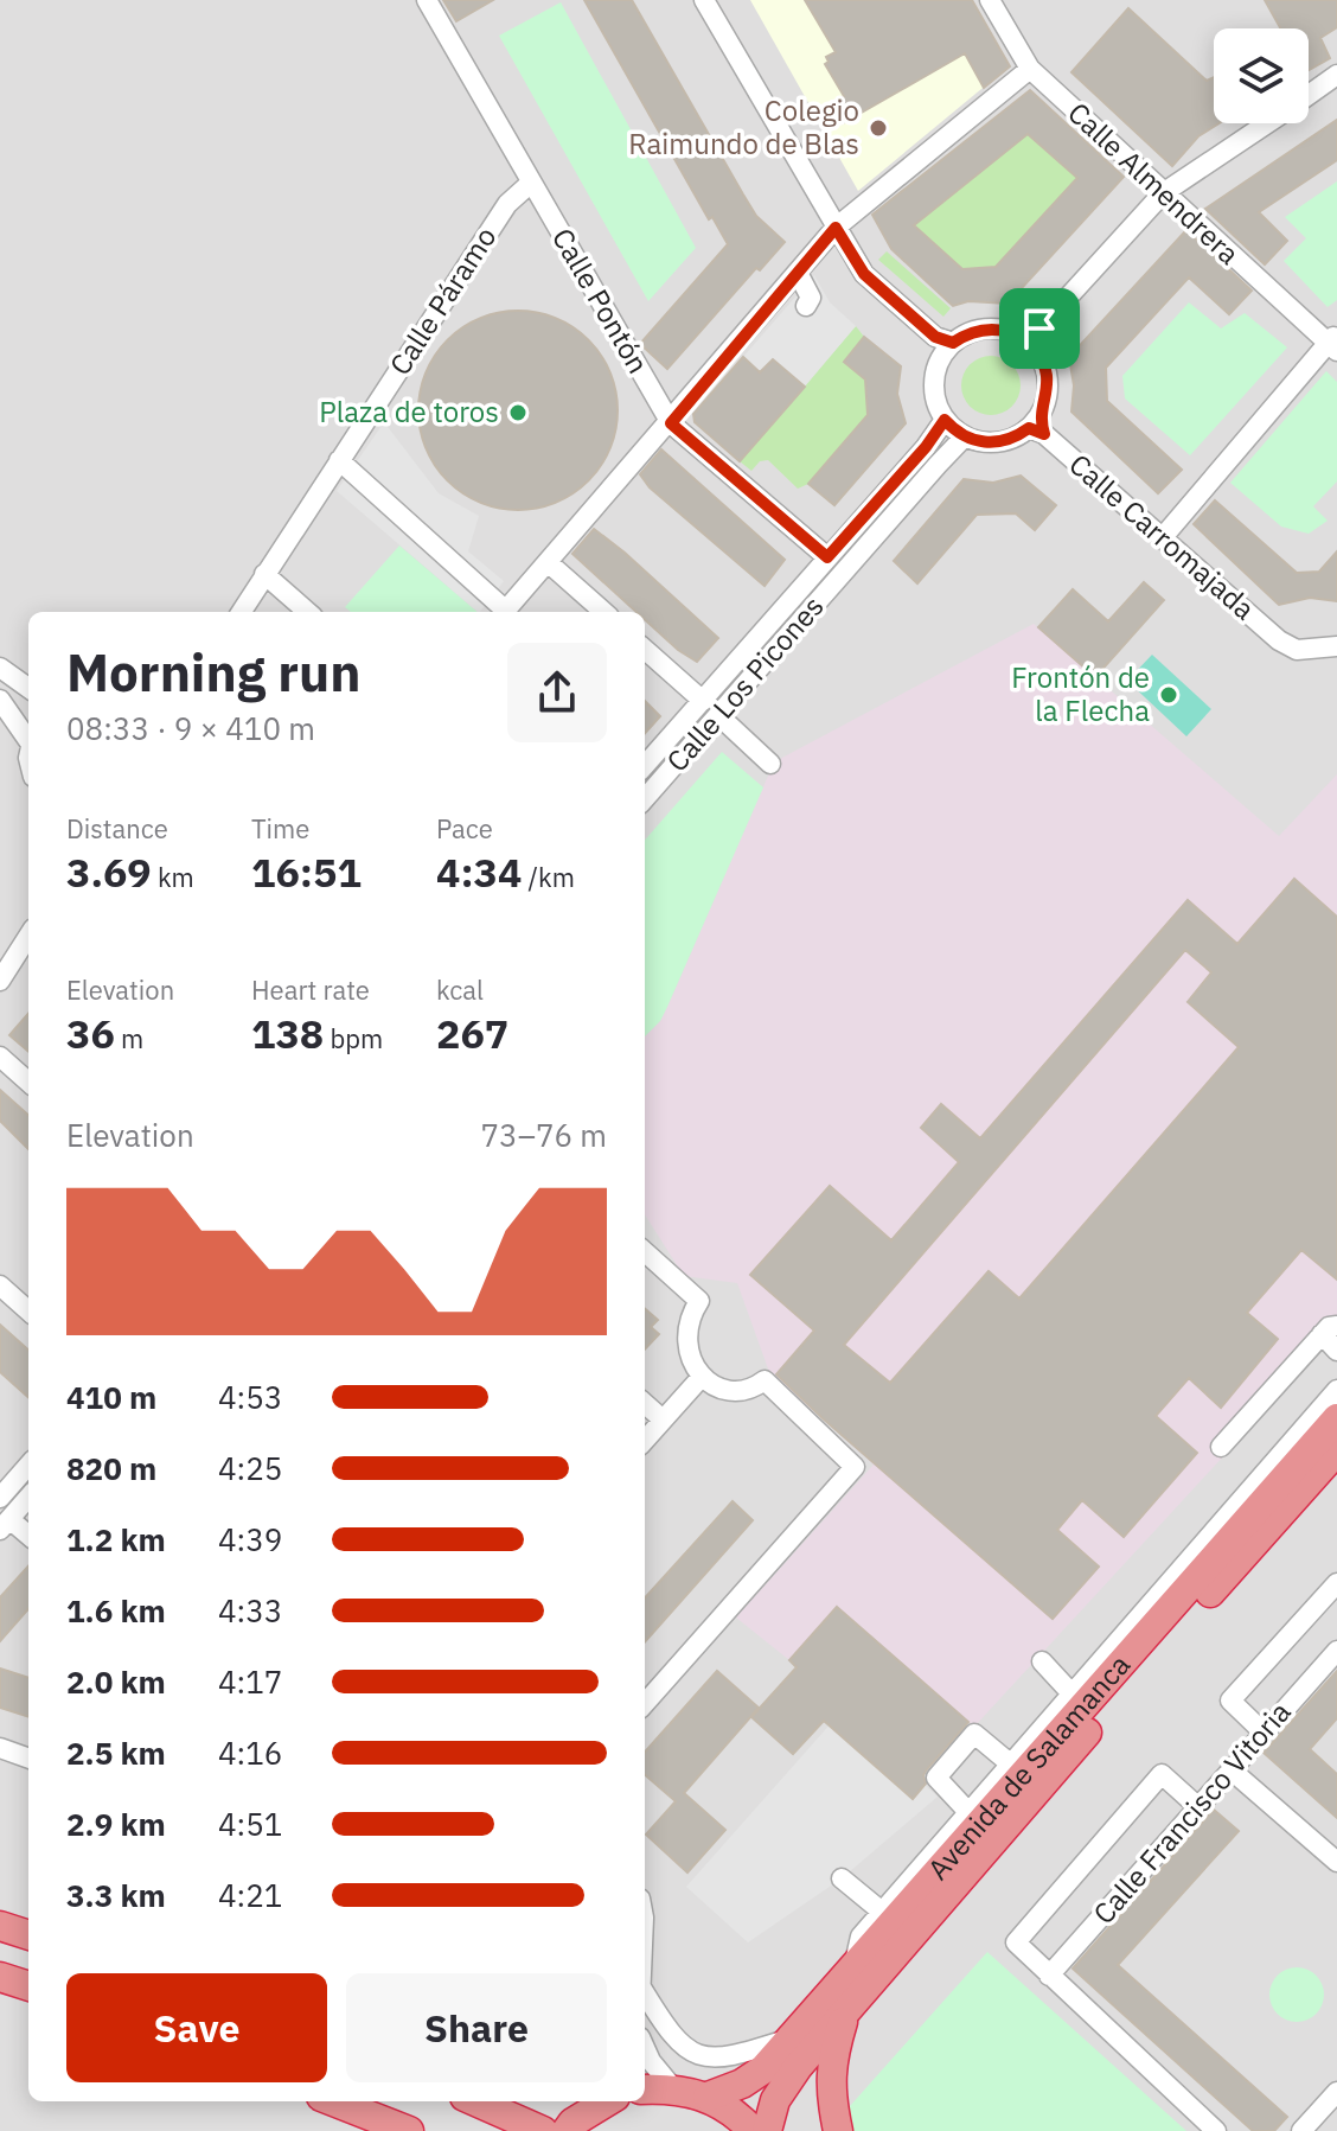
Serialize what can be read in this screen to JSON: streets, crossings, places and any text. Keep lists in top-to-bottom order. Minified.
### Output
{"streets":{"highway":["Avenida de Salamanca"],"street":["Calle Almendrera","Calle Páramo","Calle Pontón","Calle Carromajada","Calle Los Picones","Calle Francisco Vitoria"]},"crossings":[["Calle Páramo","Calle Pontón"],["Calle Pontón","Calle Los Picones"],["Calle Carromajada","Calle Los Picones"]],"places":["Colegio Raimundo de Blas","Plaza de toros","Frontón de la Flecha"],"page":{"heading":["Morning run","08:33 · 9 × 410 m"],"stats":[["Distance","3.69 km"],["Time","16:51"],["Pace","4:34 /km"],["Elevation","36 m"],["Heart rate","138 bpm"],["kcal","267"]],"chart":["Elevation","73–76 m"],"list":[{"name":"410 m","note":"4:53"},{"name":"820 m","note":"4:25"},{"name":"1.2 km","note":"4:39"},{"name":"1.6 km","note":"4:33"},{"name":"2.0 km","note":"4:17"},{"name":"2.5 km","note":"4:16"},{"name":"2.9 km","note":"4:51"},{"name":"3.3 km","note":"4:21"}],"buttons":["Save","Share"]}}
